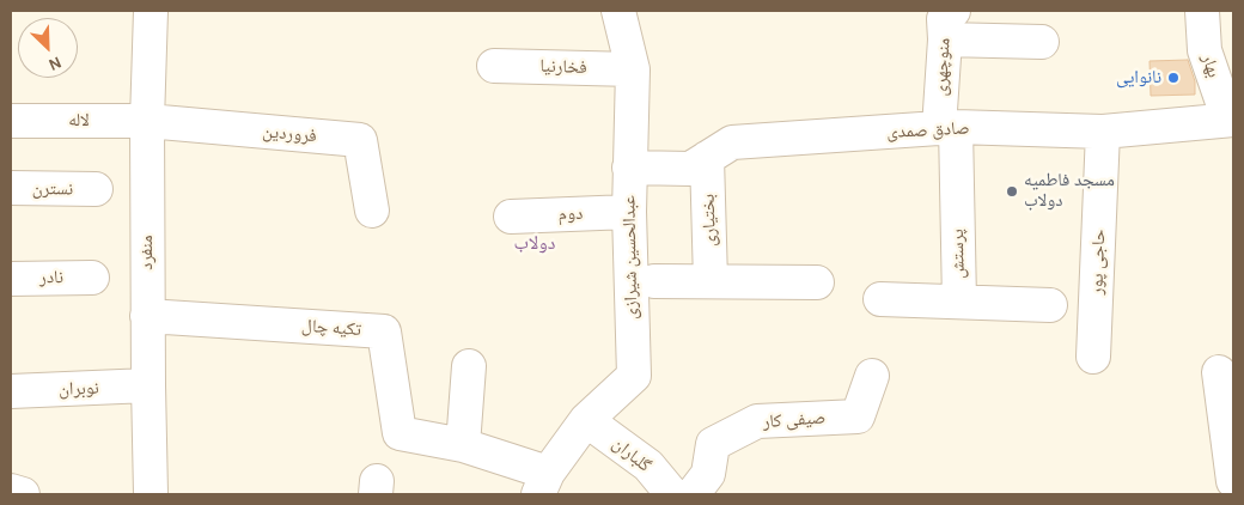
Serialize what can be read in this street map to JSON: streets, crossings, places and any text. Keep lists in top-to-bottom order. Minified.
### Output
{"streets":{"street":["بهار","فخارنیا","منوچهری","لاله","صادق صمدی","فروردین","نسترن","دوم","بختیاری","منفرد","پرستش","عبدالحسین شیرازی","حاجی پور","نادر","تکیه چال","نوبران","صیفی کار","گلباران"]},"crossings":[["بهار","صادق صمدی"],["فخارنیا","عبدالحسین شیرازی"],["منوچهری","صادق صمدی"],["منوچهری","پرستش"],["لاله","فروردین"],["لاله","منفرد"],["صادق صمدی","بختیاری"],["صادق صمدی","پرستش"],["صادق صمدی","عبدالحسین شیرازی"],["صادق صمدی","حاجی پور"],["فروردین","منفرد"],["دوم","عبدالحسین شیرازی"],["منفرد","تکیه چال"],["منفرد","نوبران"],["عبدالحسین شیرازی","تکیه چال"],["عبدالحسین شیرازی","گلباران"]],"districts":["دولاب"],"places":["نانوایی","مسجد فاطمیه دولاب"],"north":"bottom right"}
